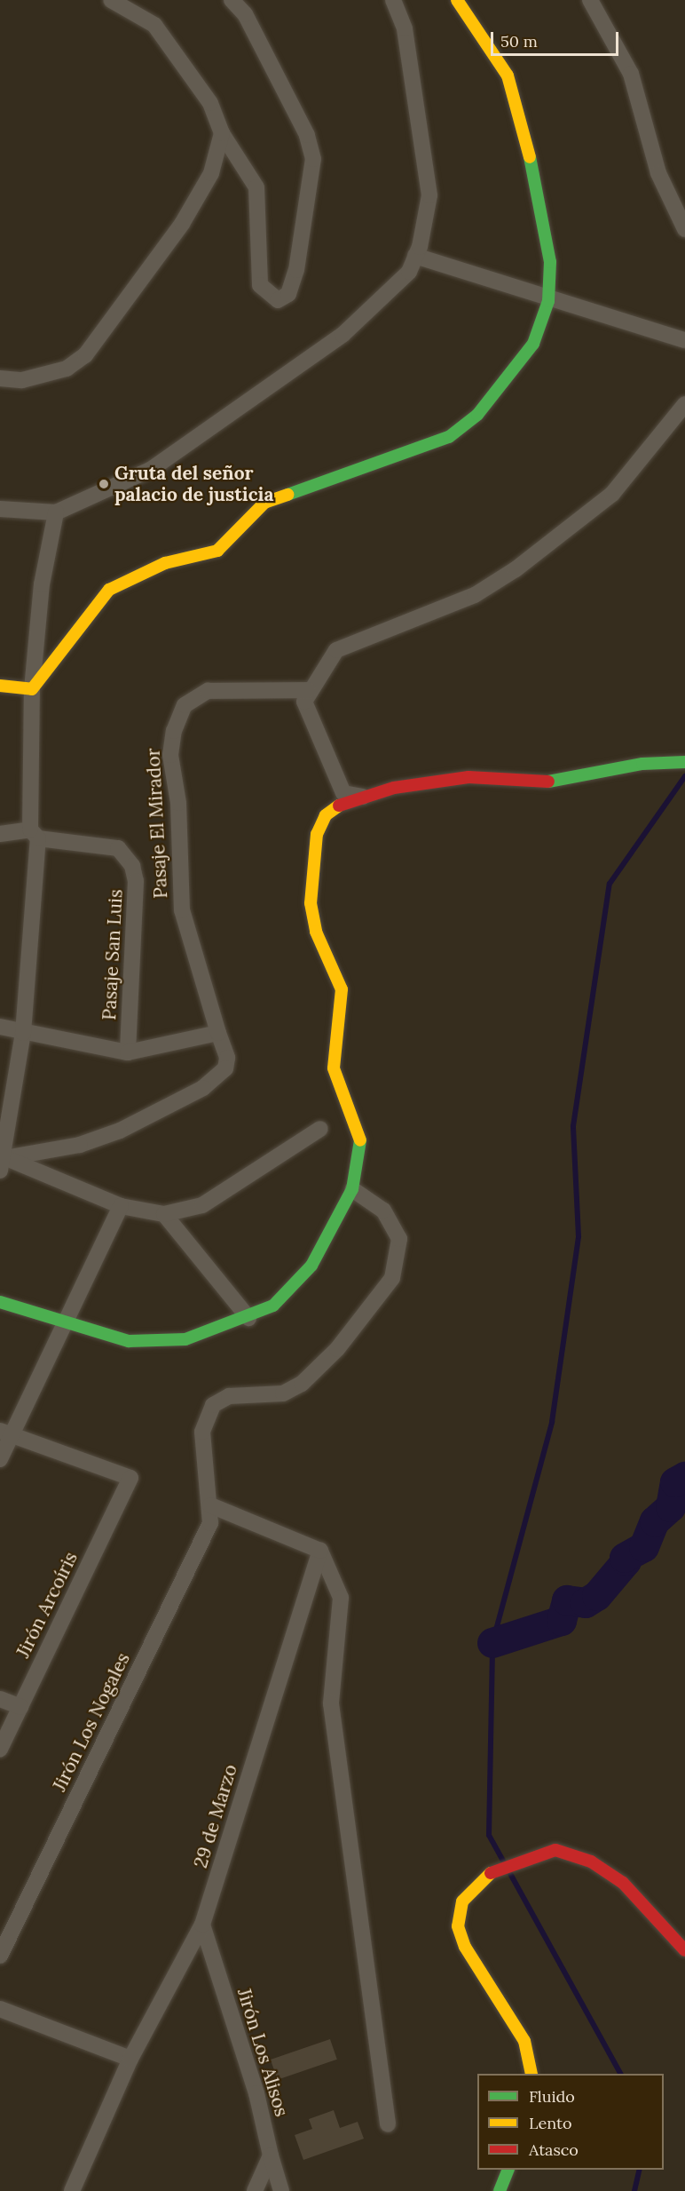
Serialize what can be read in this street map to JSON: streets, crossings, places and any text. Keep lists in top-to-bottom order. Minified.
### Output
{"streets":{"street":["Pasaje El Mirador","Pasaje San Luis","Jirón Arcoíris","Jirón Los Nogales","29 de Marzo","Jirón Los Alisos"]},"crossings":[["29 de Marzo","Jirón Los Alisos"]],"places":["Gruta del señor palacio de justicia"],"legend":["Fluido","Lento","Atasco"],"scale_bar":"50 m"}
